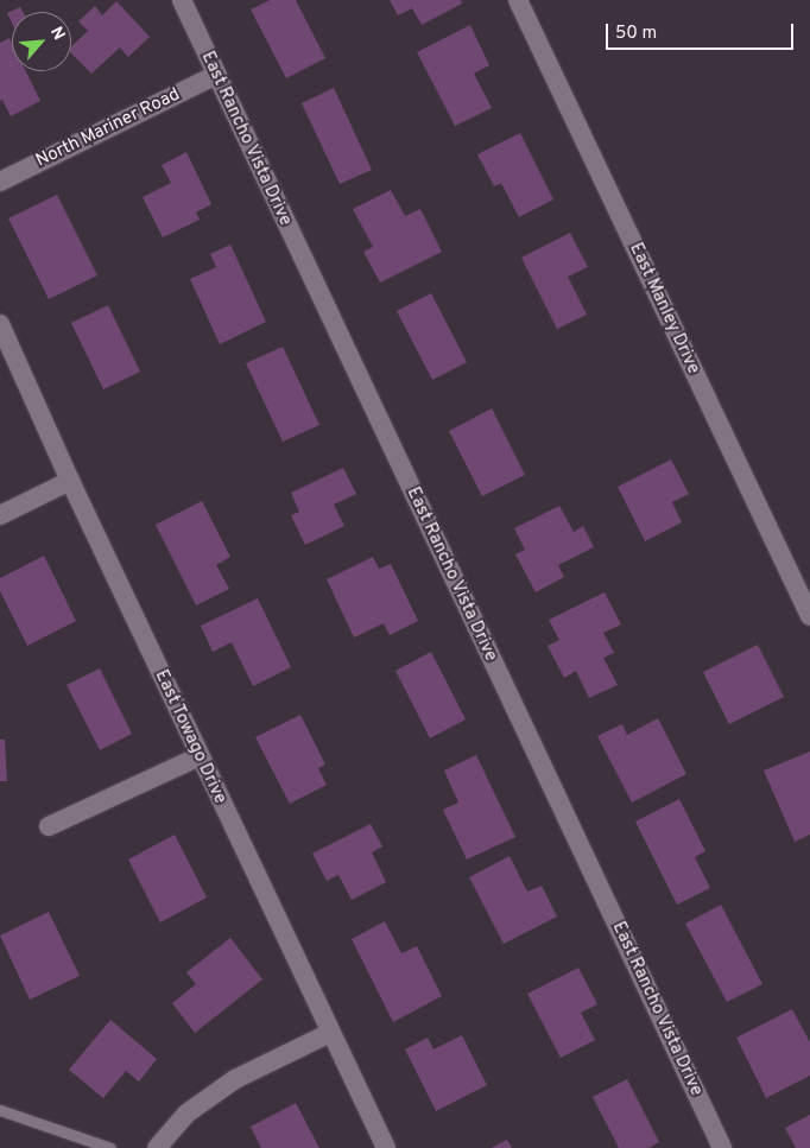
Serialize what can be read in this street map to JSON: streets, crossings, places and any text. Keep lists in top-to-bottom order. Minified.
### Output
{"streets":{"street":["North Mariner Road","East Rancho Vista Drive","East Manley Drive","East Towago Drive"]},"crossings":[["North Mariner Road","East Rancho Vista Drive"]],"scale_bar":"50 m","north":"top right"}
